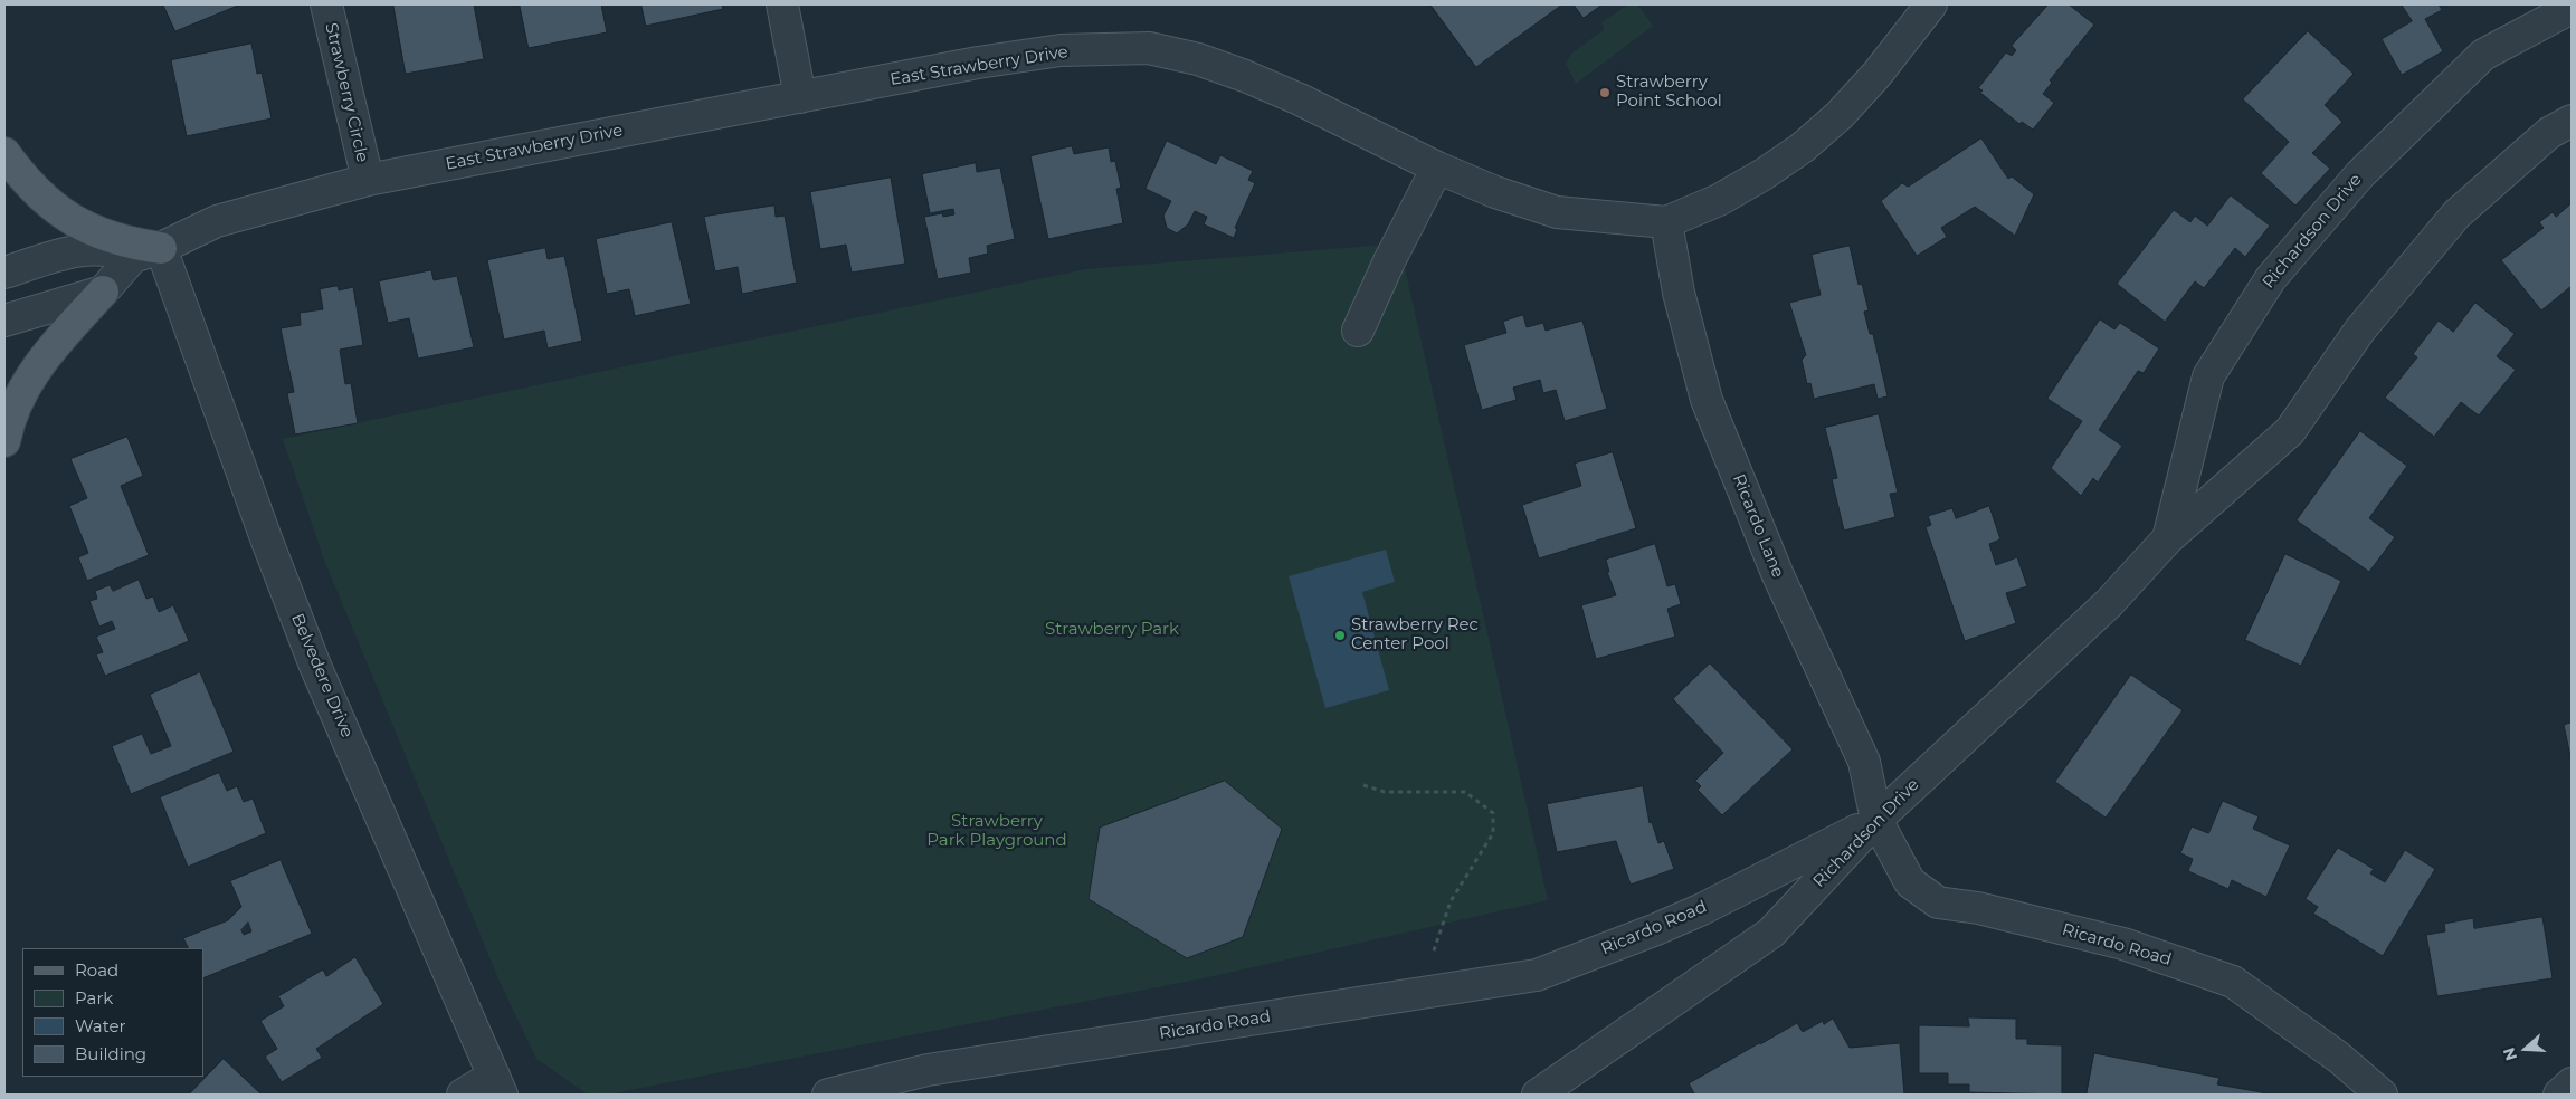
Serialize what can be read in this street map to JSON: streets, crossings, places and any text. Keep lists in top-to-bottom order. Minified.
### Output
{"streets":{"street":["East Strawberry Drive","Strawberry Circle","Richardson Drive","Ricardo Lane","Belvedere Drive","Ricardo Road"]},"crossings":[["East Strawberry Drive","Strawberry Circle"],["East Strawberry Drive","Ricardo Lane"],["East Strawberry Drive","Belvedere Drive"],["Richardson Drive","Ricardo Lane"],["Richardson Drive","Ricardo Road"],["Ricardo Lane","Ricardo Road"]],"parks":["Strawberry Park","Strawberry Park Playground"],"places":["Strawberry Point School","Strawberry Rec Center Pool"],"legend":["Road","Park","Water","Building"],"north":"left"}
